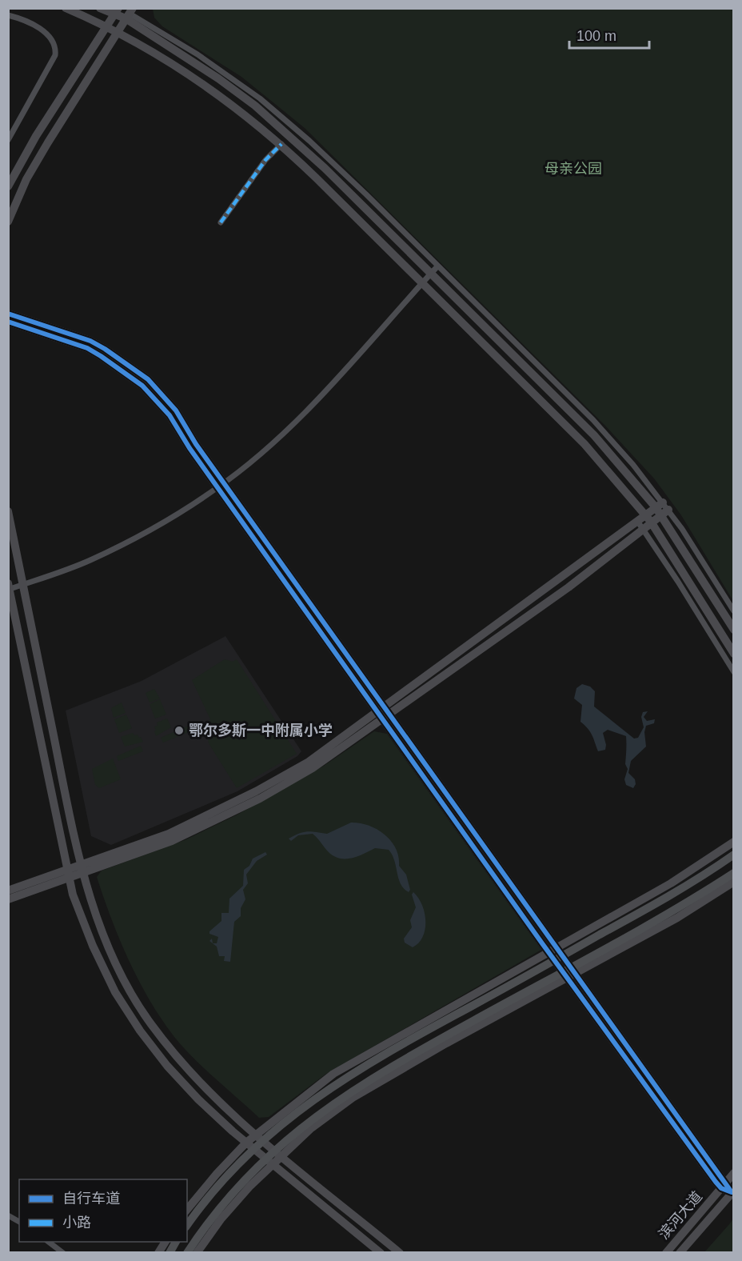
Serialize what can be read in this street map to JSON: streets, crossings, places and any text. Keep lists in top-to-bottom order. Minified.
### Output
{"streets":{"street":["滨河大道"]},"parks":["母亲公园"],"places":["鄂尔多斯一中附属小学"],"legend":["自行车道","小路"],"scale_bar":"100 m"}
